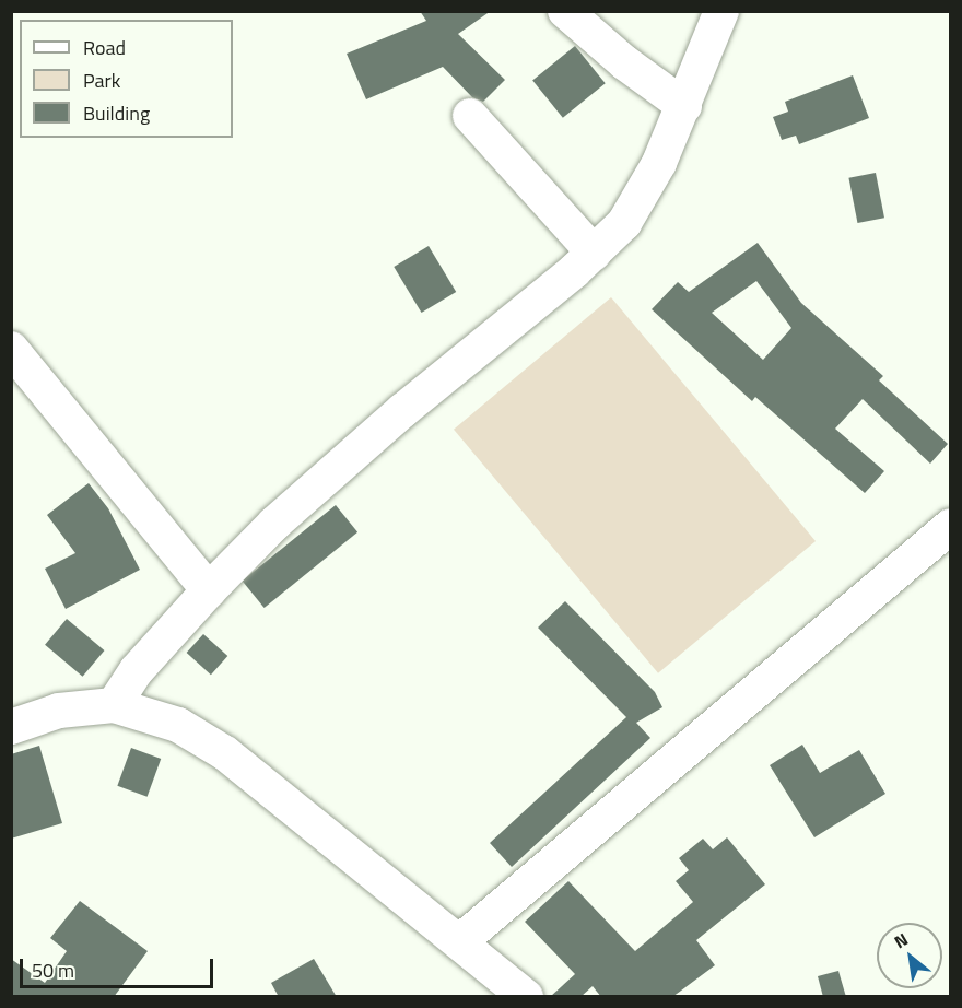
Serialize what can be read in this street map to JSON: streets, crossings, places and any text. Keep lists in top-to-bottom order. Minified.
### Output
{"legend":["Road","Park","Building"],"scale_bar":"50 m","north":"top left"}
